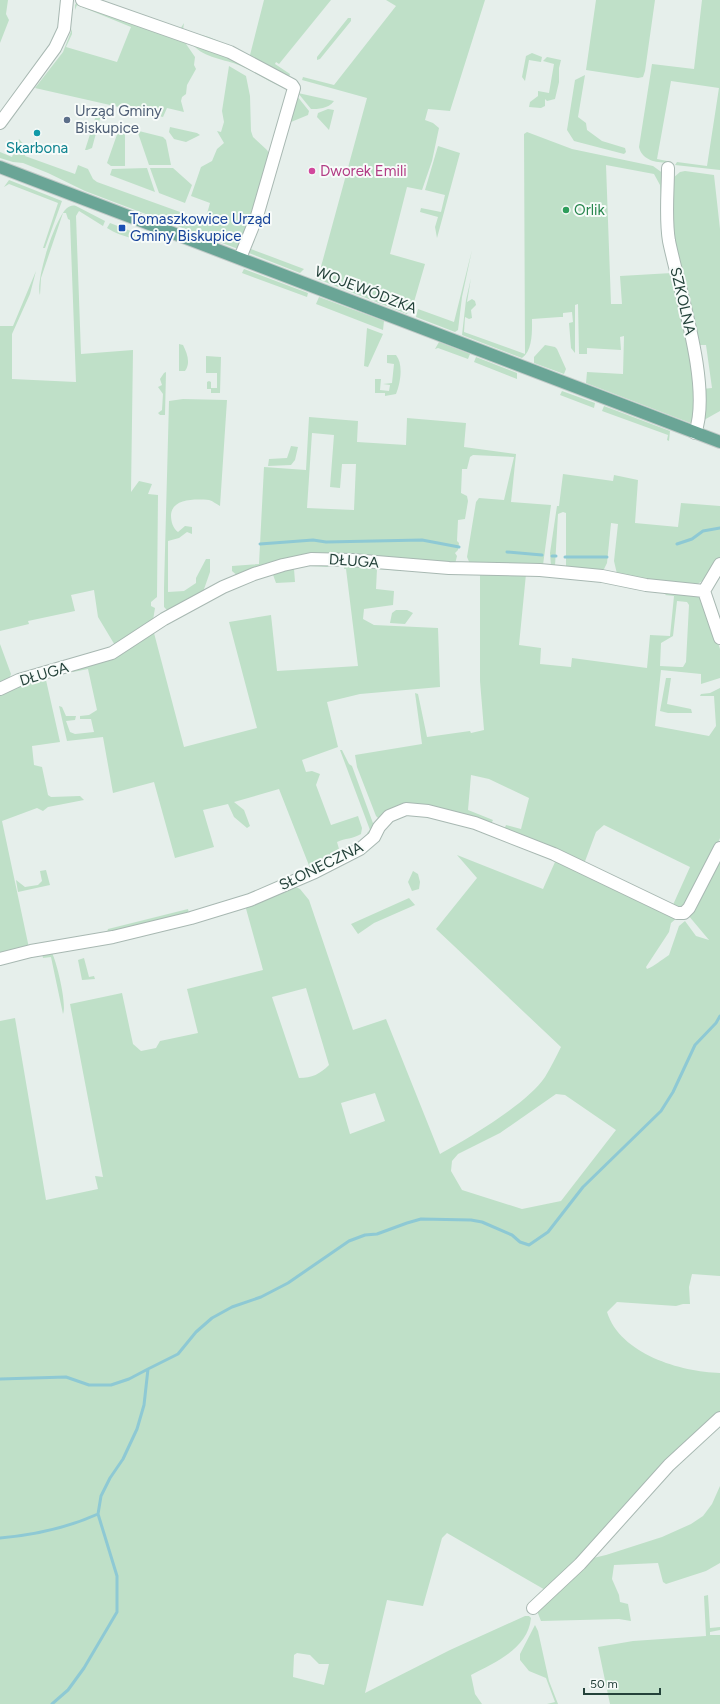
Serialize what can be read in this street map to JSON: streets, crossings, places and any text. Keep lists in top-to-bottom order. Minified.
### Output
{"streets":{"main road":["WOJEWÓDZKA"],"street":["SZKOLNA","DŁUGA","SŁONECZNA"]},"crossings":[["WOJEWÓDZKA","SZKOLNA"]],"places":{"other":["Urząd Gminy Biskupice","Skarbona","Dworek Emili","Orlik"],"transit":["Tomaszkowice Urząd Gminy Biskupice"]},"scale_bar":"50 m"}
